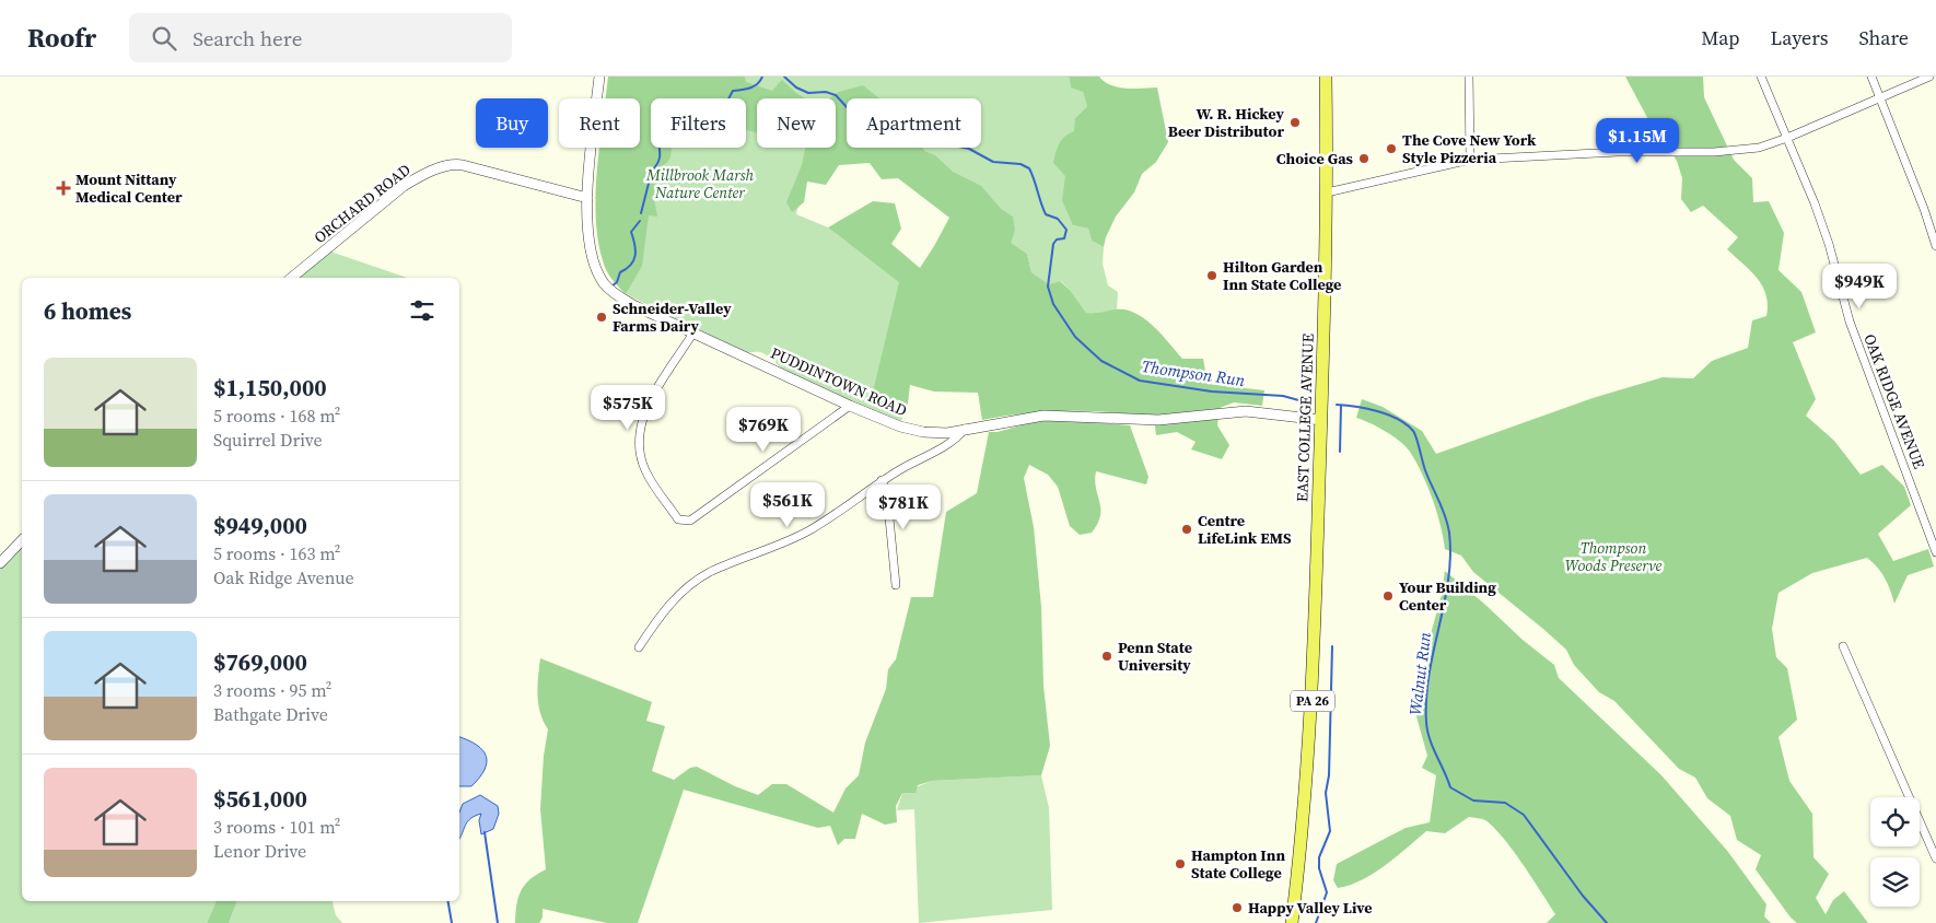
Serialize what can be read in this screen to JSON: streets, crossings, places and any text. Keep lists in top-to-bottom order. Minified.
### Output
{"streets":{"main road":["EAST COLLEGE AVENUE","PA 26"],"street":["ORCHARD ROAD","PUDDINTOWN ROAD","OAK RIDGE AVENUE"]},"crossings":[["ORCHARD ROAD","PUDDINTOWN ROAD"],["PUDDINTOWN ROAD","EAST COLLEGE AVENUE"]],"water":["Thompson Run","Walnut Run"],"parks":["Millbrook Marsh Nature Center","Thompson Woods Preserve"],"places":{"other":["W. R. Hickey Beer Distributor","The Cove New York Style Pizzeria","Choice Gas","Hilton Garden Inn State College","Schneider-Valley Farms Dairy","Centre LifeLink EMS","Your Building Center","Penn State University","Hampton Inn State College","Happy Valley Live"],"health":["Mount Nittany Medical Center"]},"page":{"header":"Roofr","search":"Search here","nav":["Map","Layers","Share"],"chip":["Buy","Rent","Filters","New","Apartment"],"price":["$1.15M","$949K","$575K","$769K","$561K","$781K"],"heading":"6 homes","list":[{"name":"$1,150,000","note":"5 rooms · 168 m² · Squirrel Drive"},{"name":"$949,000","note":"5 rooms · 163 m² · Oak Ridge Avenue"},{"name":"$769,000","note":"3 rooms · 95 m² · Bathgate Drive"},{"name":"$561,000","note":"3 rooms · 101 m² · Lenor Drive"}]}}
